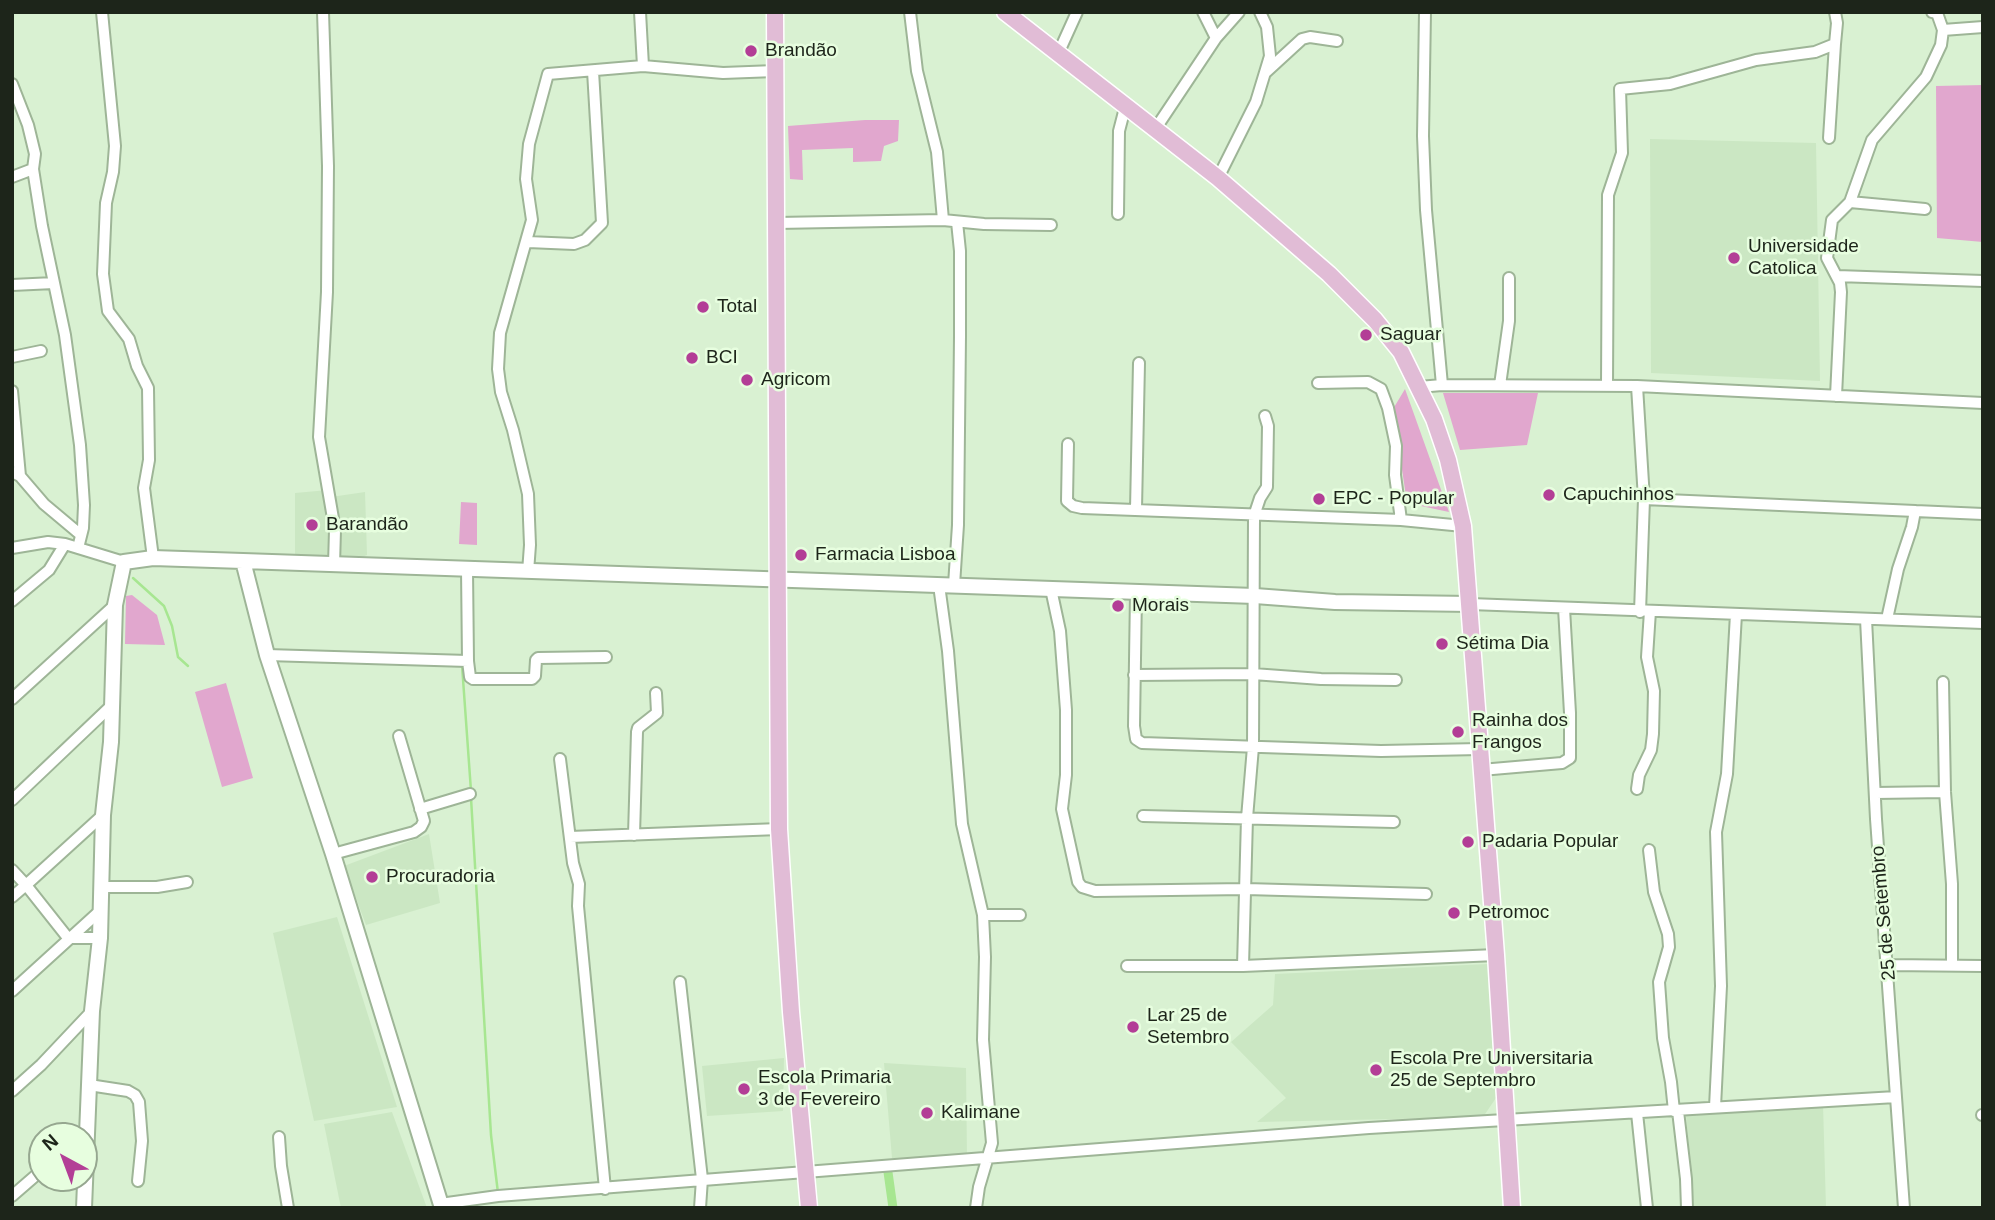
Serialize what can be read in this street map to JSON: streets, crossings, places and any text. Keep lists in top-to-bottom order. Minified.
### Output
{"streets":{"street":["25 de Setembro"]},"places":["Brandão","Universidade Catolica","Total","Saguar","BCI","Agricom","Capuchinhos","EPC - Popular","Barandão","Farmacia Lisboa","Morais","Sétima Dia","Rainha dos Frangos","Padaria Popular","Procuradoria","Petromoc","Lar 25 de Setembro","Escola Pre Universitaria 25 de Septembro","Escola Primaria 3 de Fevereiro","Kalimane"],"north":"top left"}
